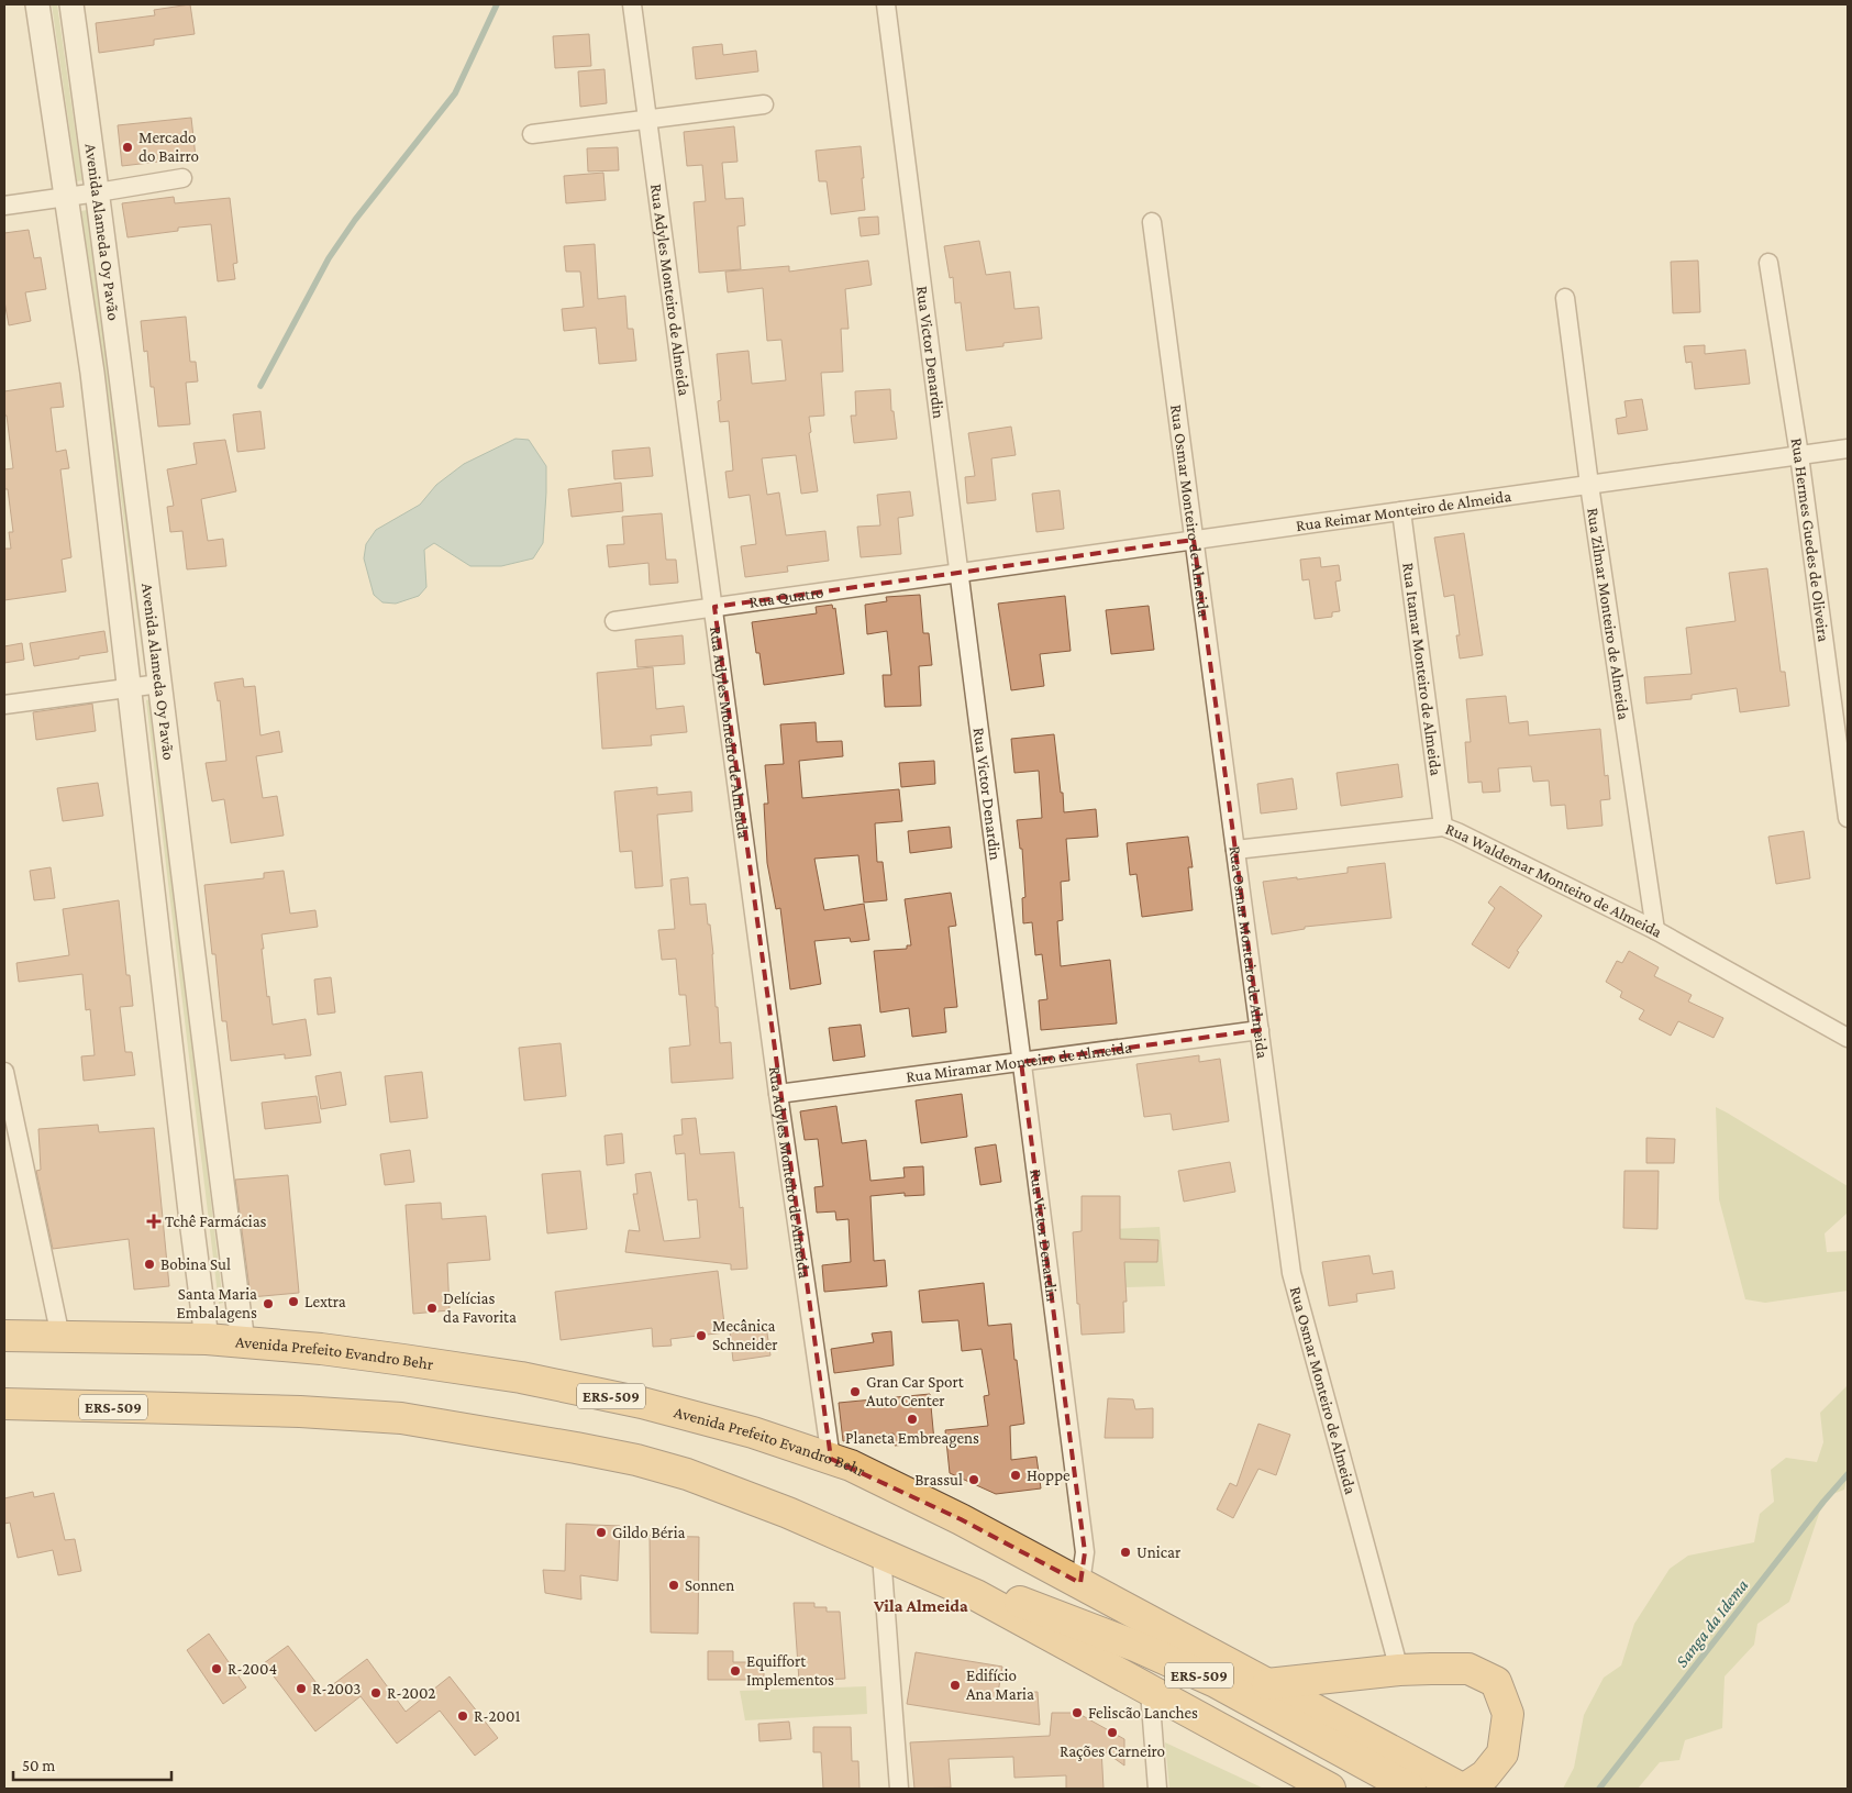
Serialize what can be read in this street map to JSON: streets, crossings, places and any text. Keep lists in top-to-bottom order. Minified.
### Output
{"streets":{"highway":["Avenida Prefeito Evandro Behr","ERS-509"],"street":["Avenida Alameda Oy Pavão","Rua Adyles Monteiro de Almeida","Rua Victor Denardin","Rua Osmar Monteiro de Almeida","Rua Reimar Monteiro de Almeida","Rua Hermes Guedes de Oliveira","Rua Quatro","Rua Zilmar Monteiro de Almeida","Rua Itamar Monteiro de Almeida","Rua Waldemar Monteiro de Almeida","Rua Miramar Monteiro de Almeida"]},"crossings":[["Avenida Alameda Oy Pavão","Avenida Prefeito Evandro Behr"],["Rua Adyles Monteiro de Almeida","Rua Quatro"],["Rua Adyles Monteiro de Almeida","Rua Miramar Monteiro de Almeida"],["Rua Adyles Monteiro de Almeida","Avenida Prefeito Evandro Behr"],["Rua Victor Denardin","Rua Reimar Monteiro de Almeida"],["Rua Victor Denardin","Rua Quatro"],["Rua Victor Denardin","Rua Miramar Monteiro de Almeida"],["Rua Victor Denardin","Avenida Prefeito Evandro Behr"],["Rua Osmar Monteiro de Almeida","Rua Reimar Monteiro de Almeida"],["Rua Osmar Monteiro de Almeida","Rua Waldemar Monteiro de Almeida"],["Rua Osmar Monteiro de Almeida","Rua Miramar Monteiro de Almeida"],["Rua Osmar Monteiro de Almeida","ERS-509"],["Rua Reimar Monteiro de Almeida","Rua Hermes Guedes de Oliveira"],["Rua Reimar Monteiro de Almeida","Rua Quatro"],["Rua Reimar Monteiro de Almeida","Rua Zilmar Monteiro de Almeida"],["Rua Reimar Monteiro de Almeida","Rua Itamar Monteiro de Almeida"],["Rua Zilmar Monteiro de Almeida","Rua Waldemar Monteiro de Almeida"],["Rua Itamar Monteiro de Almeida","Rua Waldemar Monteiro de Almeida"],["Avenida Prefeito Evandro Behr","ERS-509"]],"districts":["Vila Almeida"],"water":["Sanga da Idema"],"places":{"other":["Mercado do Bairro","Bobina Sul","Lextra","Santa Maria Embalagens","Delícias da Favorita","Mecânica Schneider","Gran Car Sport Auto Center","Planeta Embreagens","Hoppe","Brassul","Gildo Béria","Unicar","Sonnen","R-2004","Equiffort Implementos","Edifício Ana Maria","R-2003","R-2002","Feliscão Lanches","R-2001","Rações Carneiro"],"health":["Tchê Farmácias"]},"scale_bar":"50 m"}
